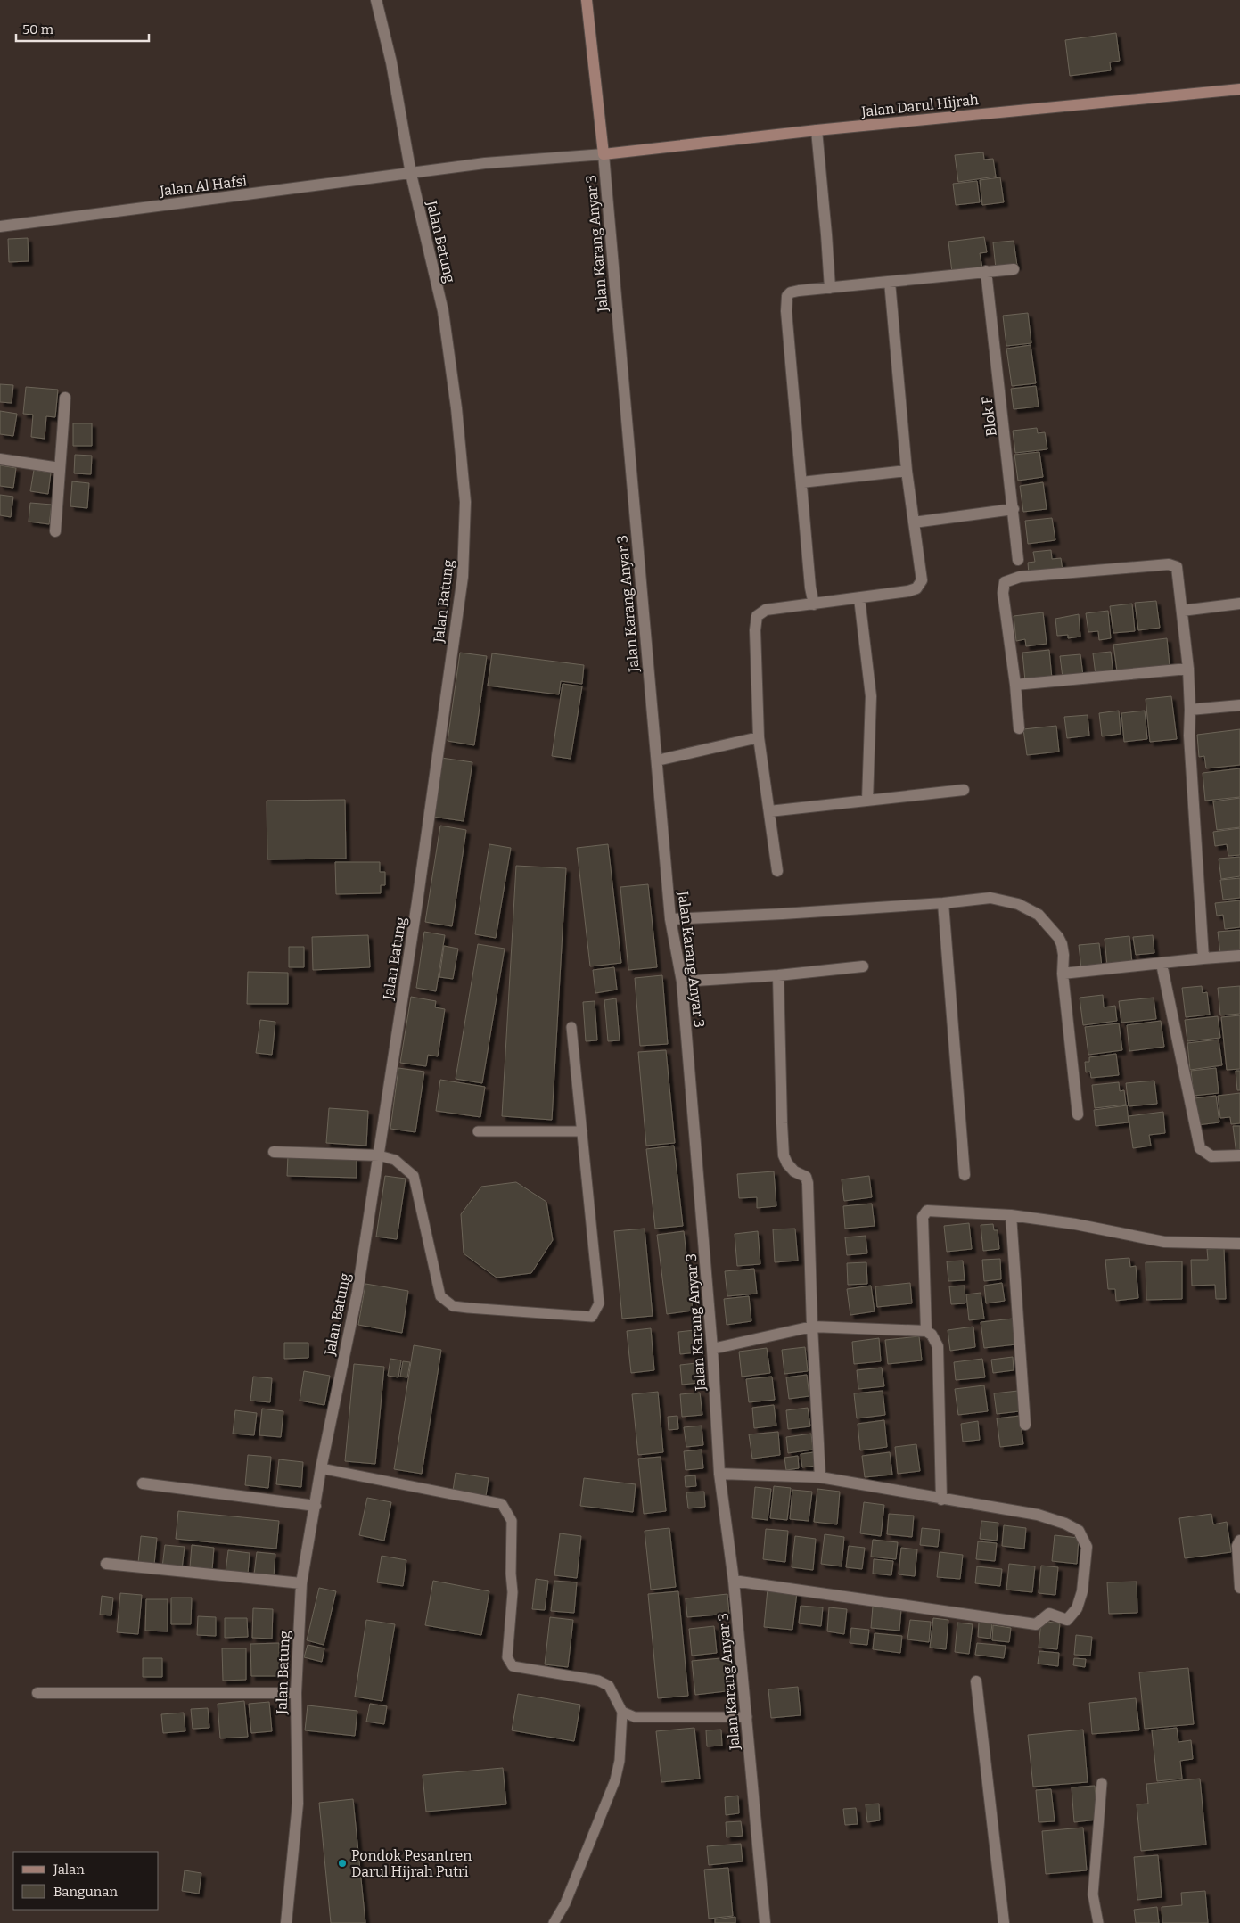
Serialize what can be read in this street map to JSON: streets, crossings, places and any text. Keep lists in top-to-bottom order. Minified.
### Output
{"streets":{"street":["Jalan Darul Hijrah","Jalan Al Hafsi","Jalan Batung","Jalan Karang Anyar 3","Blok F"]},"crossings":[["Jalan Darul Hijrah","Jalan Al Hafsi"],["Jalan Darul Hijrah","Jalan Karang Anyar 3"],["Jalan Al Hafsi","Jalan Batung"],["Jalan Al Hafsi","Jalan Karang Anyar 3"]],"places":["Pondok Pesantren Darul Hijrah Putri"],"legend":["Jalan","Bangunan"],"scale_bar":"50 m"}
